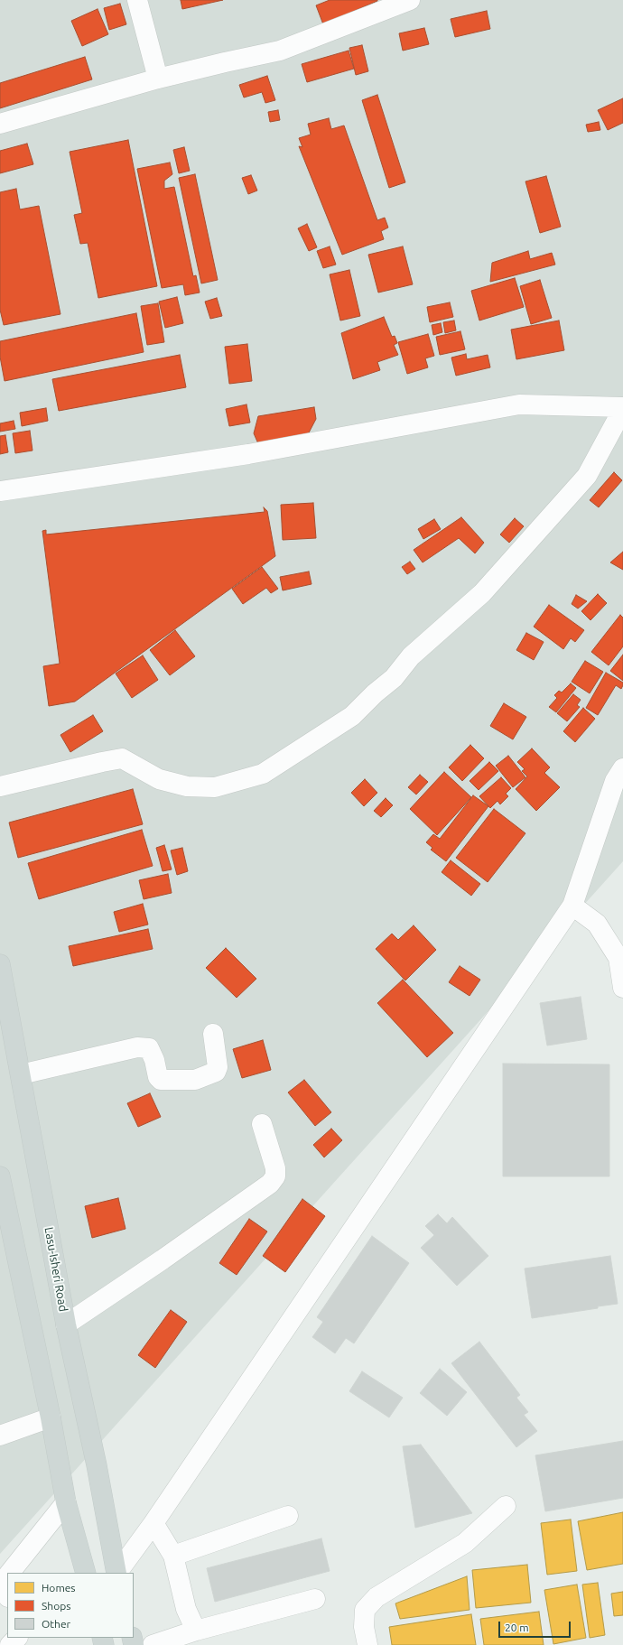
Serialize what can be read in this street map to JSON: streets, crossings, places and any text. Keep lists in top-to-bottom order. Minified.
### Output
{"streets":{"main road":["Lasu-Isheri Road"]},"legend":["Homes","Shops","Other"],"scale_bar":"20 m"}
